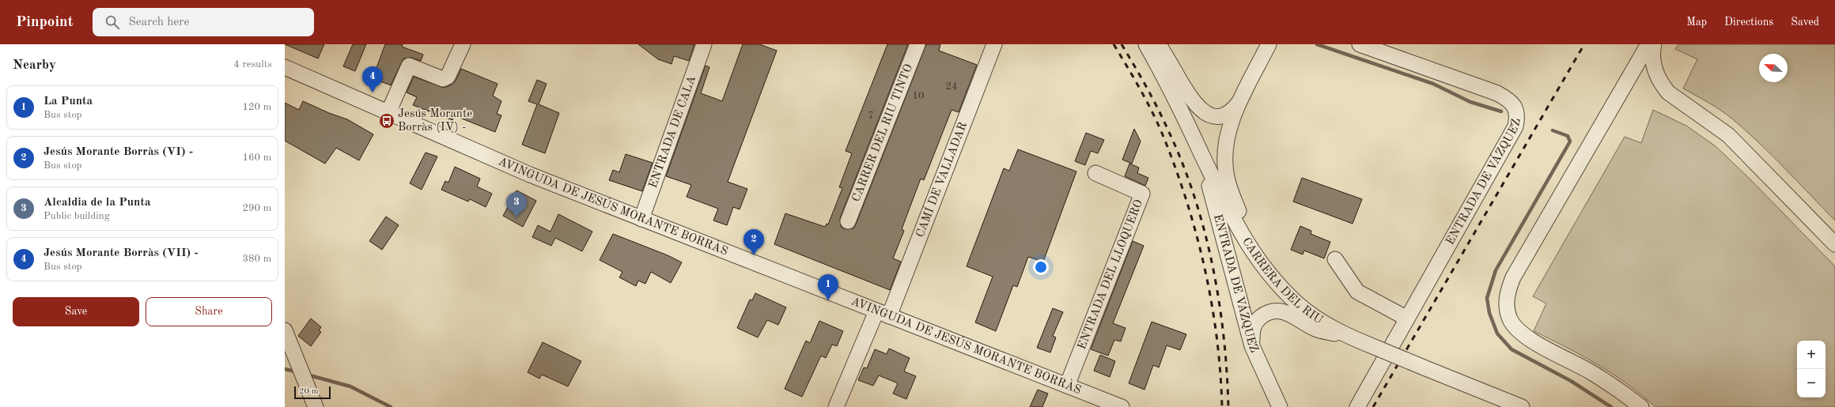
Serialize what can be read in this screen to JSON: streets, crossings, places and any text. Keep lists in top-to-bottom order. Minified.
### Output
{"streets":{"street":["ENTRADA DE CALA","CARRER DEL RIU TINTO","CAMÍ DE VALLADAR","ENTRADA DE VÁZQUEZ","AVINGUDA DE JESÚS MORANTE BORRÀS","ENTRADA DEL LLOQUERO","CARRERA DEL RIU"]},"crossings":[["ENTRADA DE CALA","AVINGUDA DE JESÚS MORANTE BORRÀS"],["CAMÍ DE VALLADAR","AVINGUDA DE JESÚS MORANTE BORRÀS"],["ENTRADA DE VÁZQUEZ","CARRERA DEL RIU"],["AVINGUDA DE JESÚS MORANTE BORRÀS","ENTRADA DEL LLOQUERO"]],"places":{"bus stop":["Jesús Morante Borràs (IV) -"]},"house_numbers":["24","10","7"],"scale_bar":"20 m","north":"top left","page":{"header":"Pinpoint","search":"Search here","nav":["Map","Directions","Saved"],"heading":["Nearby","4 results"],"pins":["4","3","2","1"],"list":[{"mark":"1","name":"La Punta","note":"Bus stop","value":"120 m"},{"mark":"2","name":"Jesús Morante Borràs (VI) -","note":"Bus stop","value":"160 m"},{"mark":"3","name":"Alcaldia de la Punta","note":"Public building","value":"290 m"},{"mark":"4","name":"Jesús Morante Borràs (VII) -","note":"Bus stop","value":"380 m"}],"buttons":["Save","Share"],"map_buttons":["+","−"],"scale":"20 m"}}
